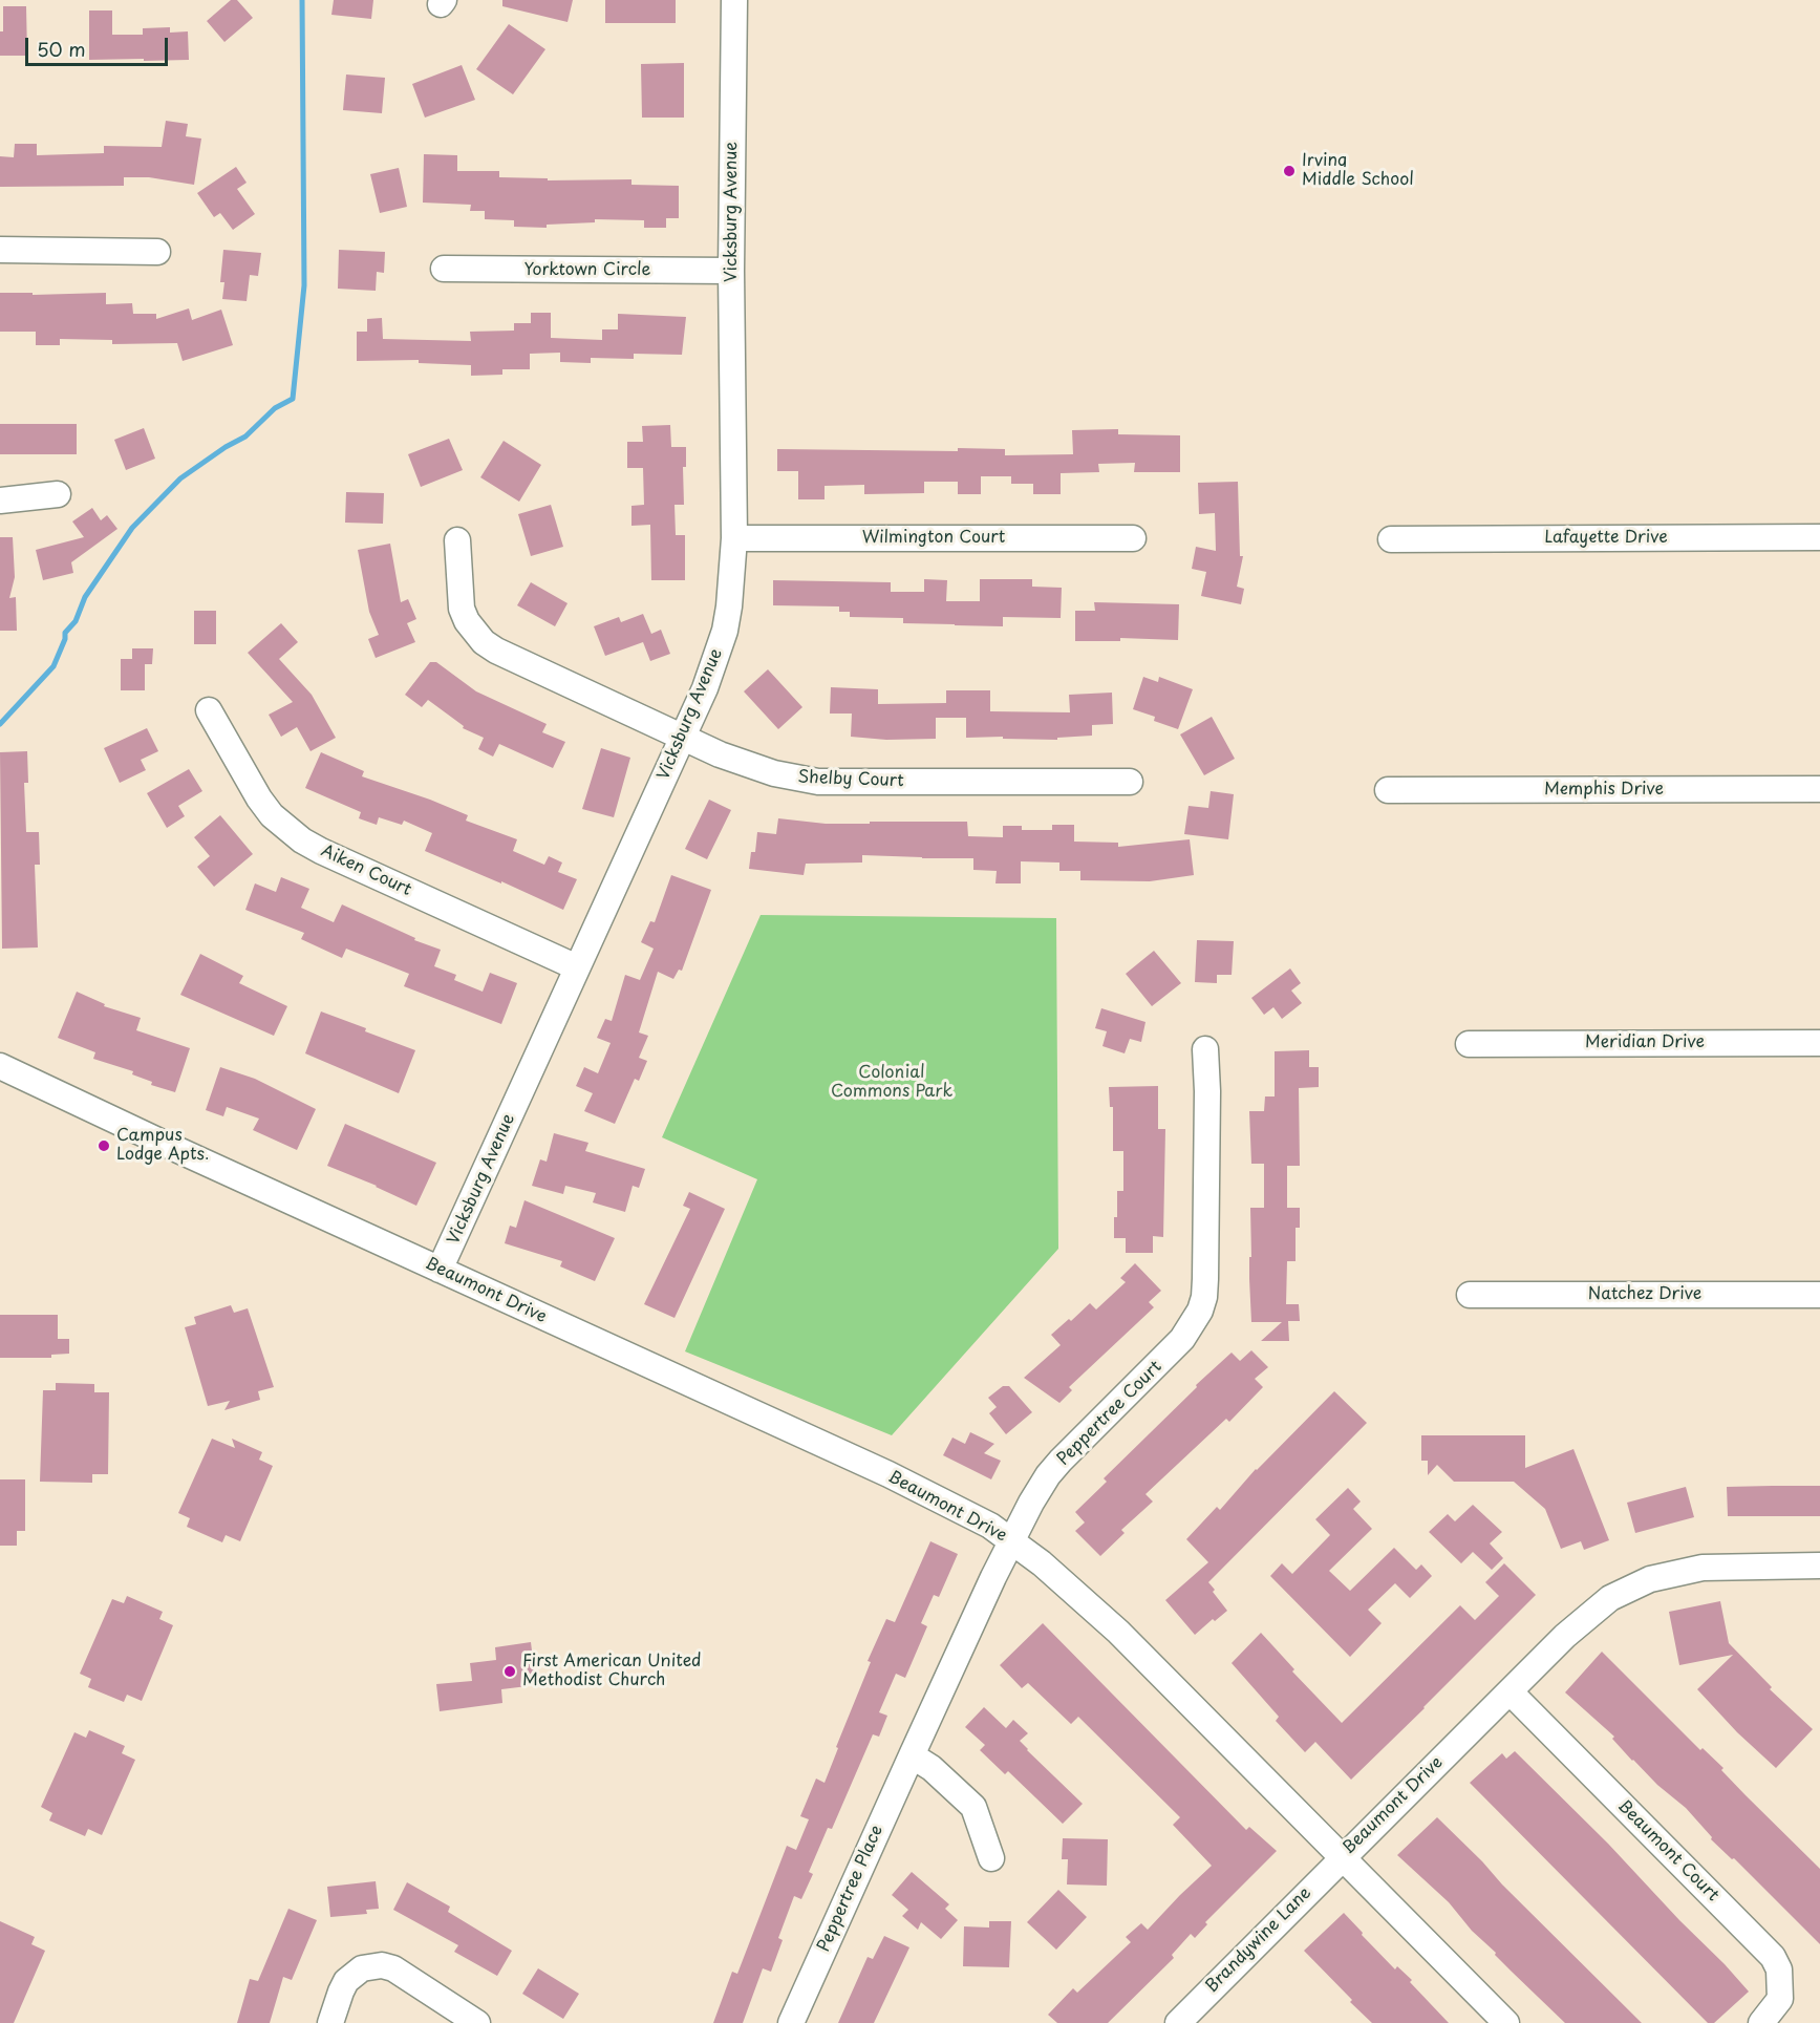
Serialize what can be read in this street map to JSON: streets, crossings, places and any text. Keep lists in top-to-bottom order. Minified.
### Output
{"streets":{"street":["Vicksburg Avenue","Yorktown Circle","Wilmington Court","Lafayette Drive","Shelby Court","Memphis Drive","Aiken Court","Meridian Drive","Beaumont Drive","Natchez Drive","Peppertree Court","Beaumont Court","Peppertree Place","Brandywine Lane"]},"crossings":[["Vicksburg Avenue","Yorktown Circle"],["Vicksburg Avenue","Wilmington Court"],["Vicksburg Avenue","Shelby Court"],["Vicksburg Avenue","Aiken Court"],["Vicksburg Avenue","Beaumont Drive"],["Beaumont Drive","Peppertree Court"],["Beaumont Drive","Beaumont Court"],["Beaumont Drive","Brandywine Lane"],["Peppertree Court","Peppertree Place"]],"parks":["Colonial Commons Park"],"places":["Irving Middle School","Campus Lodge Apts.","First American United Methodist Church"],"scale_bar":"50 m"}
